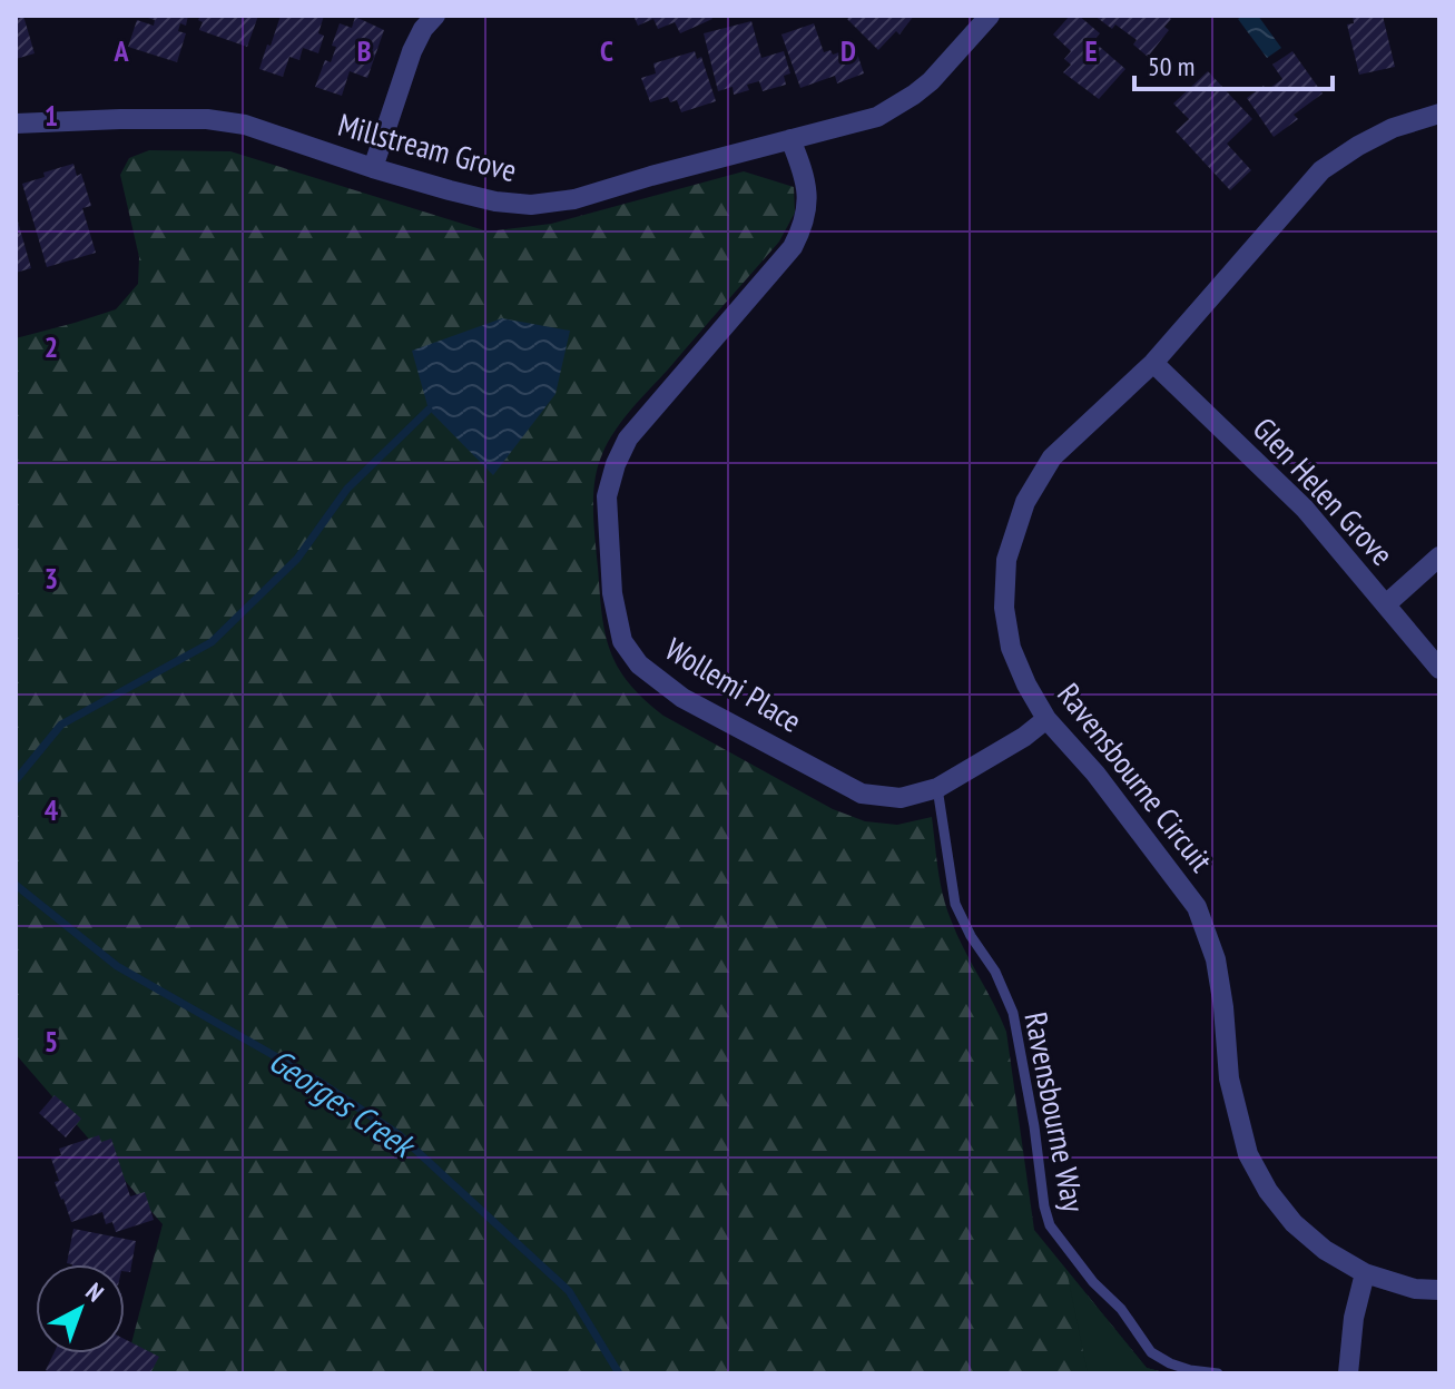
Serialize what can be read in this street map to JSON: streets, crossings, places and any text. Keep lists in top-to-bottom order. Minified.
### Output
{"streets":{"street":["Millstream Grove","Glen Helen Grove","Wollemi Place","Ravensbourne Circuit"],"lane":["Ravensbourne Way"]},"crossings":[["Millstream Grove","Wollemi Place"],["Glen Helen Grove","Ravensbourne Circuit"],["Wollemi Place","Ravensbourne Circuit"],["Wollemi Place","Ravensbourne Way"]],"water":["Georges Creek"],"scale_bar":"50 m","north":"top right","grid":{"columns":["A","B","C","D","E"],"rows":["1","2","3","4","5"]}}
